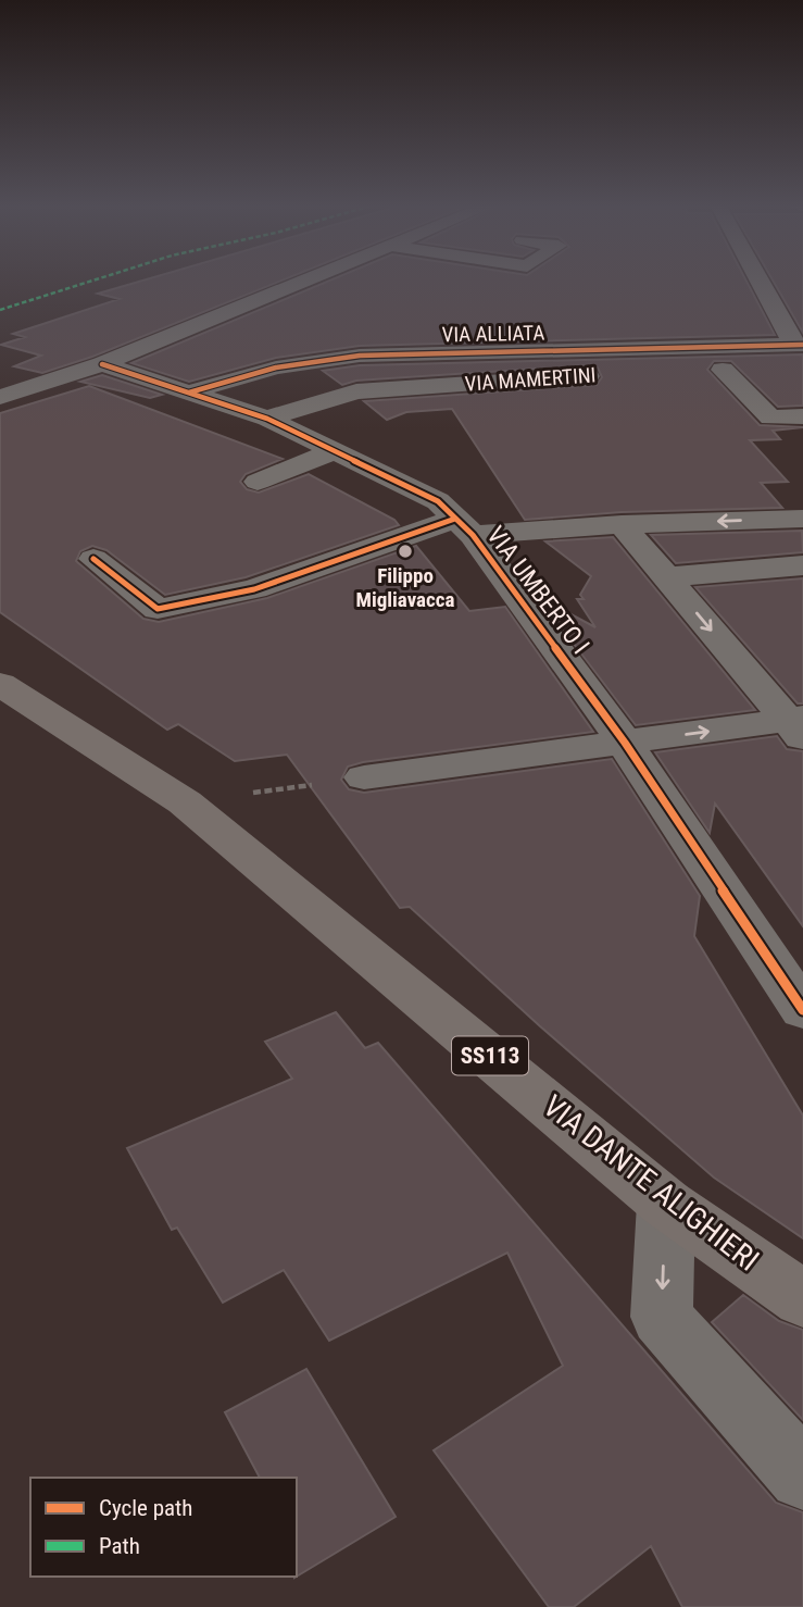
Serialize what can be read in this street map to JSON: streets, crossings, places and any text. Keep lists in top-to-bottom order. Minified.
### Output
{"streets":{"main road":["SS113","VIA DANTE ALIGHIERI"],"street":["VIA ALLIATA","VIA MAMERTINI","VIA UMBERTO I"]},"crossings":[["VIA ALLIATA","VIA UMBERTO I"],["VIA MAMERTINI","VIA UMBERTO I"],["SS113","VIA DANTE ALIGHIERI"]],"places":["Filippo Migliavacca"],"legend":["Cycle path","Path"]}
